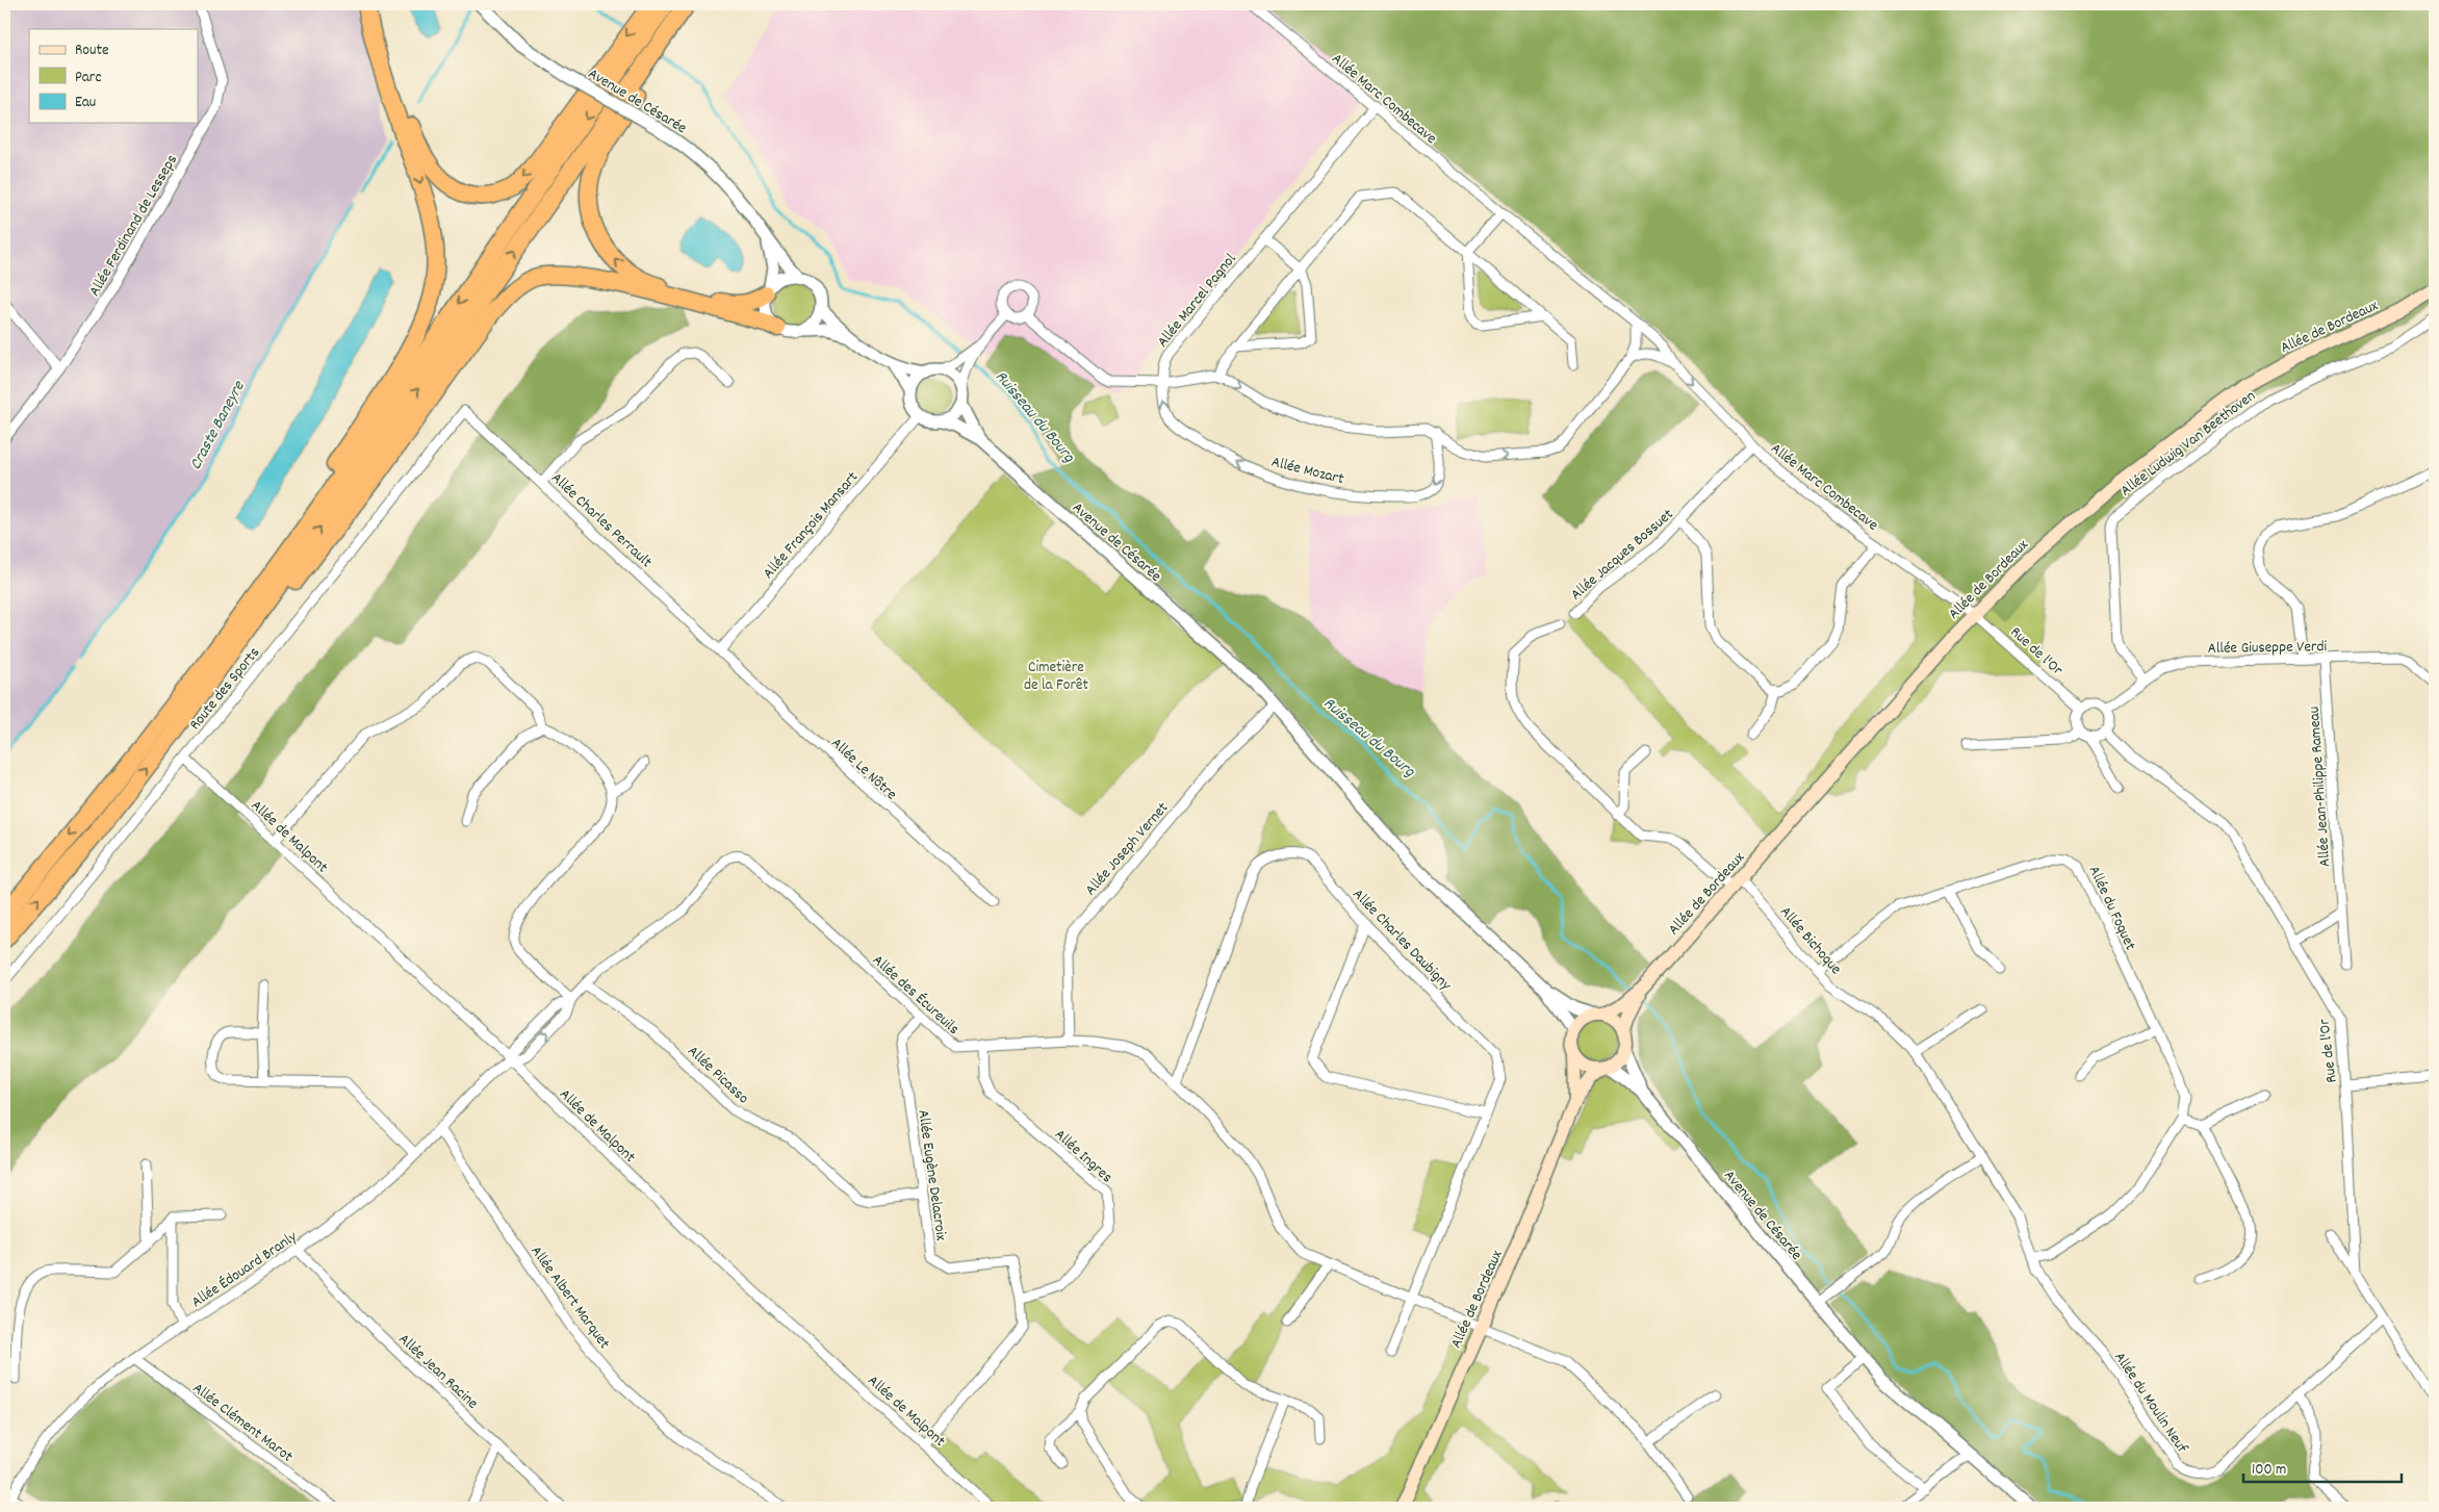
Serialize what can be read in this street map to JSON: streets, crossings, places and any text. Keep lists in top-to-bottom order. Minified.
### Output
{"streets":{"main road":["Allée de Bordeaux"],"street":["Allée Marc Combecave","Avenue de Césarée","Allée Ferdinand de Lesseps","Allée Marcel Pagnol","Allée Ludwig Van Beethoven","Allée Mozart","Allée Charles Perrault","Allée François Mansart","Allée Jacques Bossuet","Allée Giuseppe Verdi","Rue de l'Or","Route des Sports","Allée Le Nôtre","Allée Jean-Philippe Rameau","Allée de Malpont","Allée Joseph Vernet","Allée du Foquet","Allée Charles Daubigny","Allée Bichoque","Allée des Écureuils","Allée Picasso","Allée Ingres","Allée Eugène Delacroix","Allée Édouard Branly","Allée Albert Marquet","Allée Jean Racine","Allée du Moulin Neuf","Allée Clément Marot"]},"crossings":[["Allée Marc Combecave","Allée Marcel Pagnol"],["Allée Marc Combecave","Allée de Bordeaux"],["Allée Marc Combecave","Allée Jacques Bossuet"],["Allée Marc Combecave","Rue de l'Or"],["Avenue de Césarée","Allée de Bordeaux"],["Avenue de Césarée","Allée François Mansart"],["Avenue de Césarée","Allée Joseph Vernet"],["Allée Marcel Pagnol","Allée Mozart"],["Allée de Bordeaux","Rue de l'Or"],["Allée de Bordeaux","Allée Bichoque"],["Allée de Bordeaux","Allée des Écureuils"],["Allée Ludwig Van Beethoven","Allée Giuseppe Verdi"],["Allée Charles Perrault","Allée François Mansart"],["Allée Charles Perrault","Route des Sports"],["Allée Charles Perrault","Allée Le Nôtre"],["Allée François Mansart","Allée Le Nôtre"],["Allée Giuseppe Verdi","Rue de l'Or"],["Allée Giuseppe Verdi","Allée Jean-Philippe Rameau"],["Rue de l'Or","Allée du Moulin Neuf"],["Route des Sports","Allée de Malpont"],["Allée de Malpont","Allée des Écureuils"],["Allée de Malpont","Allée Eugène Delacroix"],["Allée de Malpont","Allée Édouard Branly"],["Allée Joseph Vernet","Allée des Écureuils"],["Allée du Foquet","Allée Bichoque"],["Allée du Foquet","Allée du Moulin Neuf"],["Allée Charles Daubigny","Allée des Écureuils"],["Allée Bichoque","Allée du Moulin Neuf"],["Allée des Écureuils","Allée Picasso"],["Allée des Écureuils","Allée Ingres"],["Allée des Écureuils","Allée Eugène Delacroix"],["Allée des Écureuils","Allée Édouard Branly"],["Allée Picasso","Allée Eugène Delacroix"],["Allée Ingres","Allée Eugène Delacroix"],["Allée Édouard Branly","Allée Albert Marquet"],["Allée Édouard Branly","Allée Jean Racine"],["Allée Édouard Branly","Allée Clément Marot"]],"water":["Ruisseau du Bourg","Craste Baneyre"],"parks":["Cimetière de la Forêt"],"legend":["Route","Parc","Eau"],"scale_bar":"100 m"}
